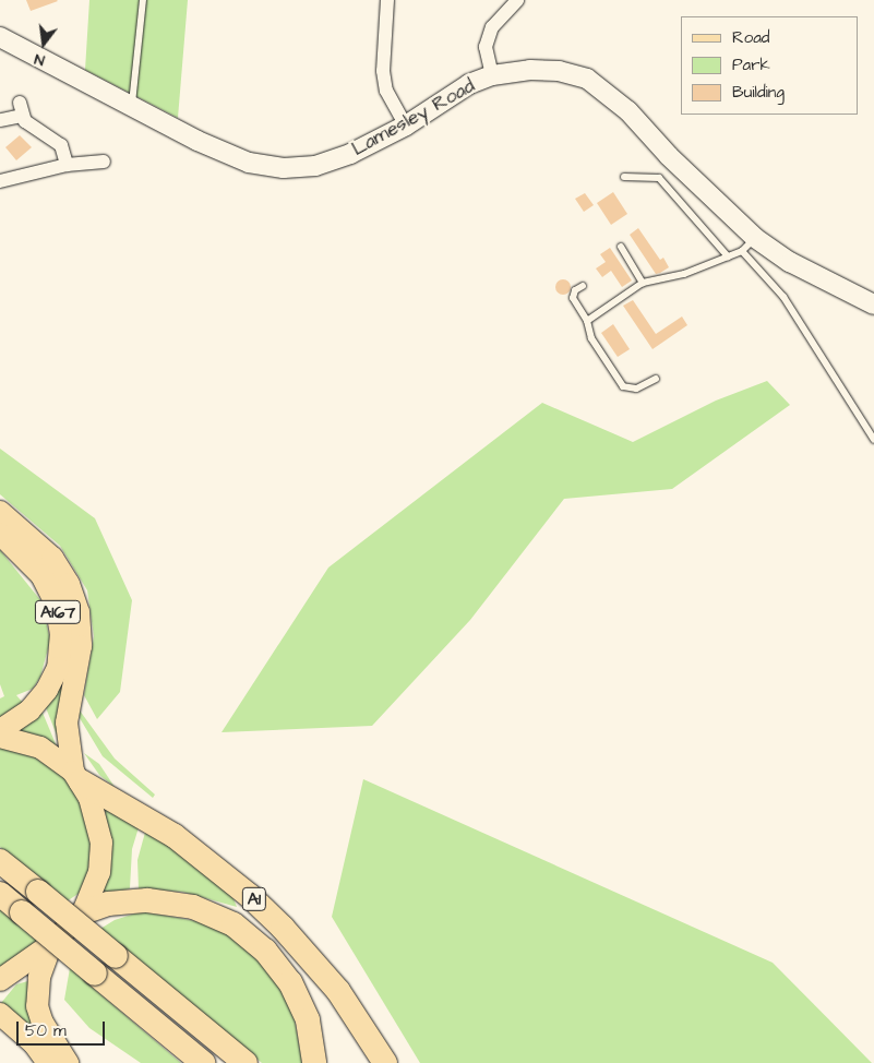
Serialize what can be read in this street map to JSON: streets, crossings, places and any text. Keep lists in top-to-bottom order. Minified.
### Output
{"streets":{"highway":["A1"],"main road":["A167"],"street":["Lamesley Road"]},"crossings":[["A167","A1"]],"legend":["Road","Park","Building"],"scale_bar":"50 m","north":"bottom"}
